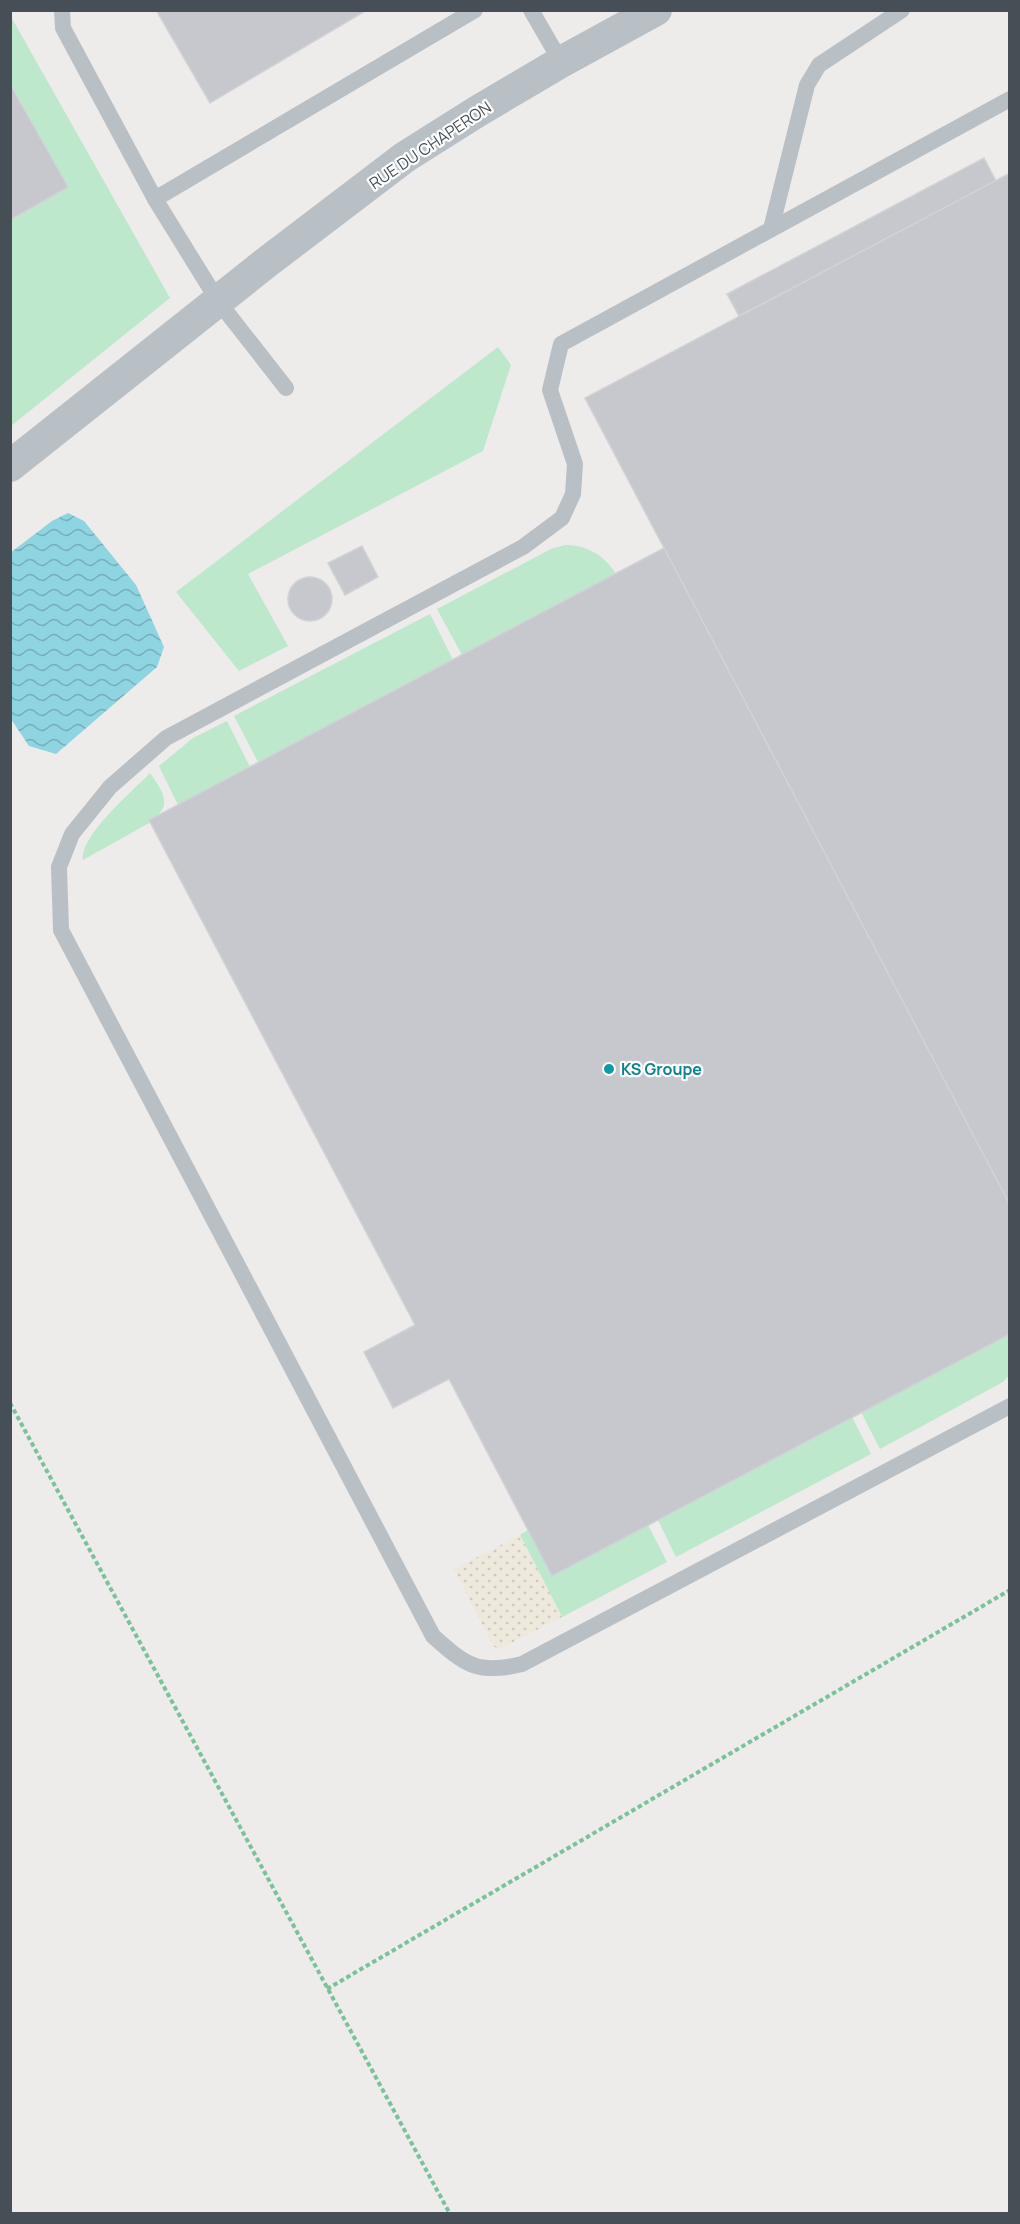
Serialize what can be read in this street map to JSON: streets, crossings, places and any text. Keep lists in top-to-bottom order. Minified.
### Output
{"streets":{"street":["RUE DU CHAPERON"]},"places":["KS Groupe"]}
